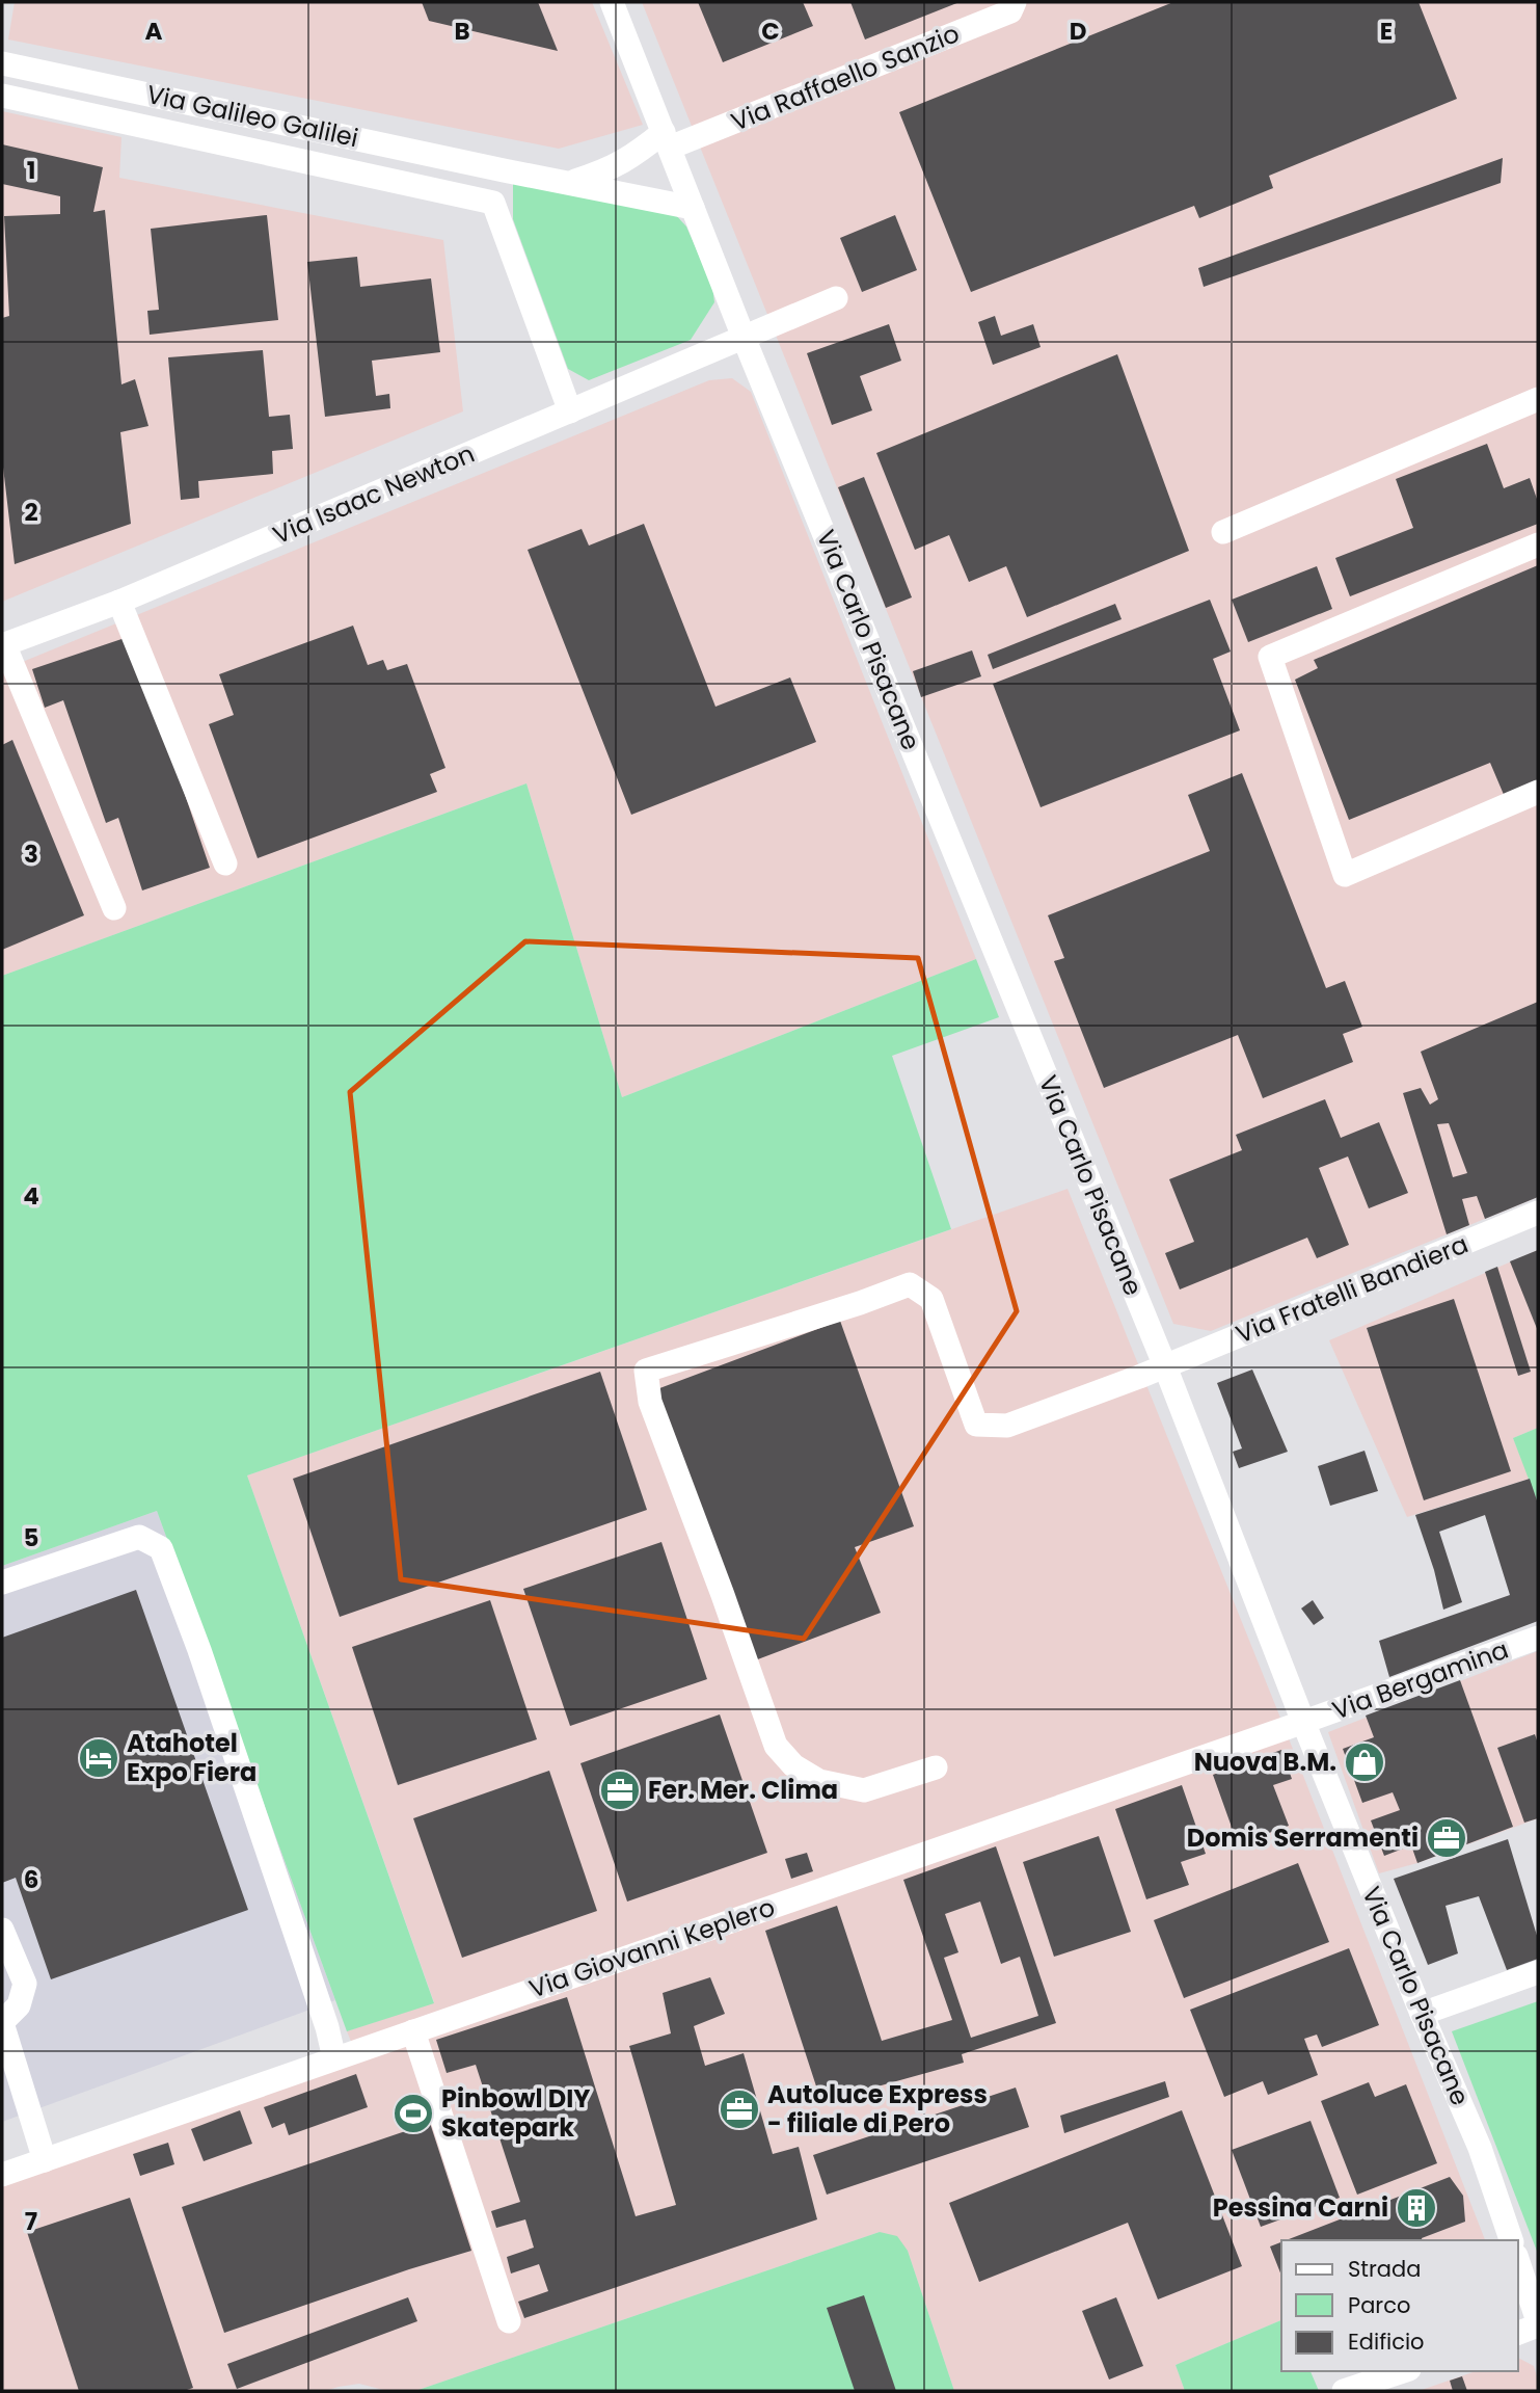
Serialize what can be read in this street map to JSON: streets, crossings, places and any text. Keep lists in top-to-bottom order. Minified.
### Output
{"streets":{"street":["Via Raffaello Sanzio","Via Galileo Galilei","Via Isaac Newton","Via Carlo Pisacane","Via Fratelli Bandiera","Via Bergamina","Via Giovanni Keplero"]},"crossings":[["Via Raffaello Sanzio","Via Galileo Galilei"],["Via Raffaello Sanzio","Via Carlo Pisacane"],["Via Galileo Galilei","Via Carlo Pisacane"],["Via Isaac Newton","Via Carlo Pisacane"],["Via Carlo Pisacane","Via Fratelli Bandiera"],["Via Carlo Pisacane","Via Bergamina"],["Via Carlo Pisacane","Via Giovanni Keplero"],["Via Bergamina","Via Giovanni Keplero"]],"places":{"hotel":["Atahotel Expo Fiera"],"shop":["Nuova B.M."],"office":["Fer. Mer. Clima","Domis Serramenti","Autoluce Express - filiale di Pero"],"sports":["Pinbowl DIY Skatepark"],"building":["Pessina Carni"]},"legend":["Strada","Parco","Edificio"],"grid":{"columns":["A","B","C","D","E"],"rows":["1","2","3","4","5","6","7"]}}
